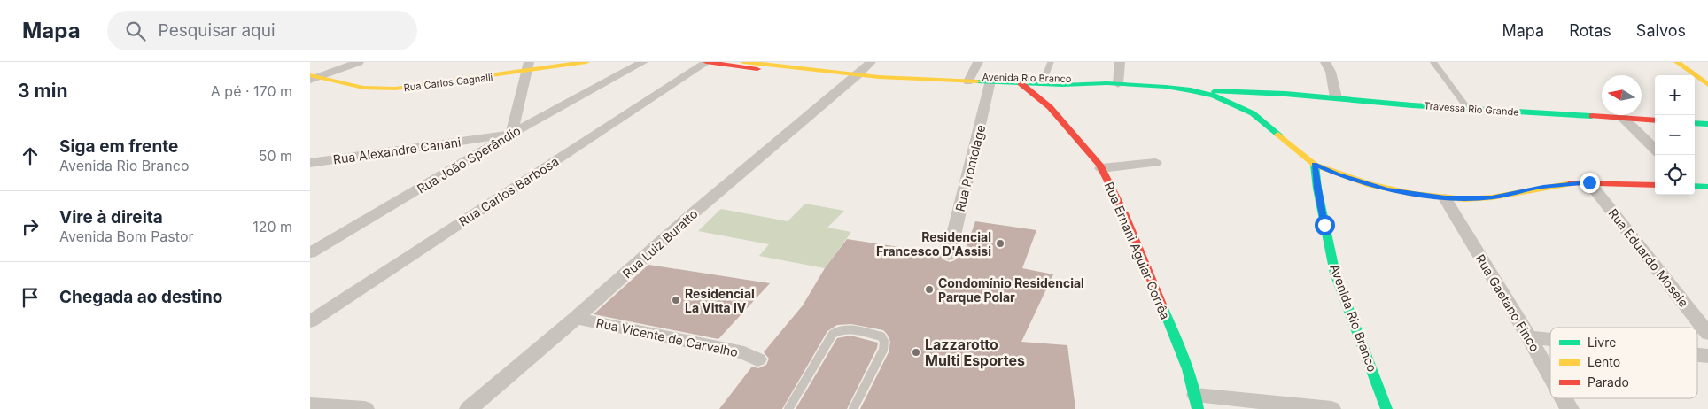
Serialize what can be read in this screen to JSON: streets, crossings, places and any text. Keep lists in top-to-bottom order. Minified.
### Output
{"streets":{"main road":["Avenida Rio Branco","Rua Carlos Cagnalli","Travessa Rio Grande","Rua Ernani Aguiar Corrêa"],"street":["Rua Alexandre Canani","Rua João Sperândio","Rua Prontolage","Rua Carlos Barbosa","Rua Luiz Buratto","Rua Eduardo Mosele","Rua Gaetano Finco","Rua Vicente de Carvalho"]},"crossings":[["Avenida Rio Branco","Travessa Rio Grande"],["Avenida Rio Branco","Rua Prontolage"],["Avenida Rio Branco","Rua Carlos Barbosa"],["Avenida Rio Branco","Rua Luiz Buratto"],["Avenida Rio Branco","Rua Ernani Aguiar Corrêa"],["Rua Alexandre Canani","Rua João Sperândio"],["Rua Luiz Buratto","Rua Vicente de Carvalho"]],"places":["Residencial Francesco D'Assisi","Condomínio Residencial Parque Polar","Residencial La Vitta IV","Lazzarotto Multi Esportes"],"legend":["Livre","Lento","Parado"],"north":"left","page":{"header":"Mapa","search":"Pesquisar aqui","nav":["Mapa","Rotas","Salvos"],"heading":["3 min","A pé · 170 m"],"map_buttons":["+","−"],"list":[["Siga em frente","Avenida Rio Branco","50 m"],["Vire à direita","Avenida Bom Pastor","120 m"],"Chegada ao destino"]}}
